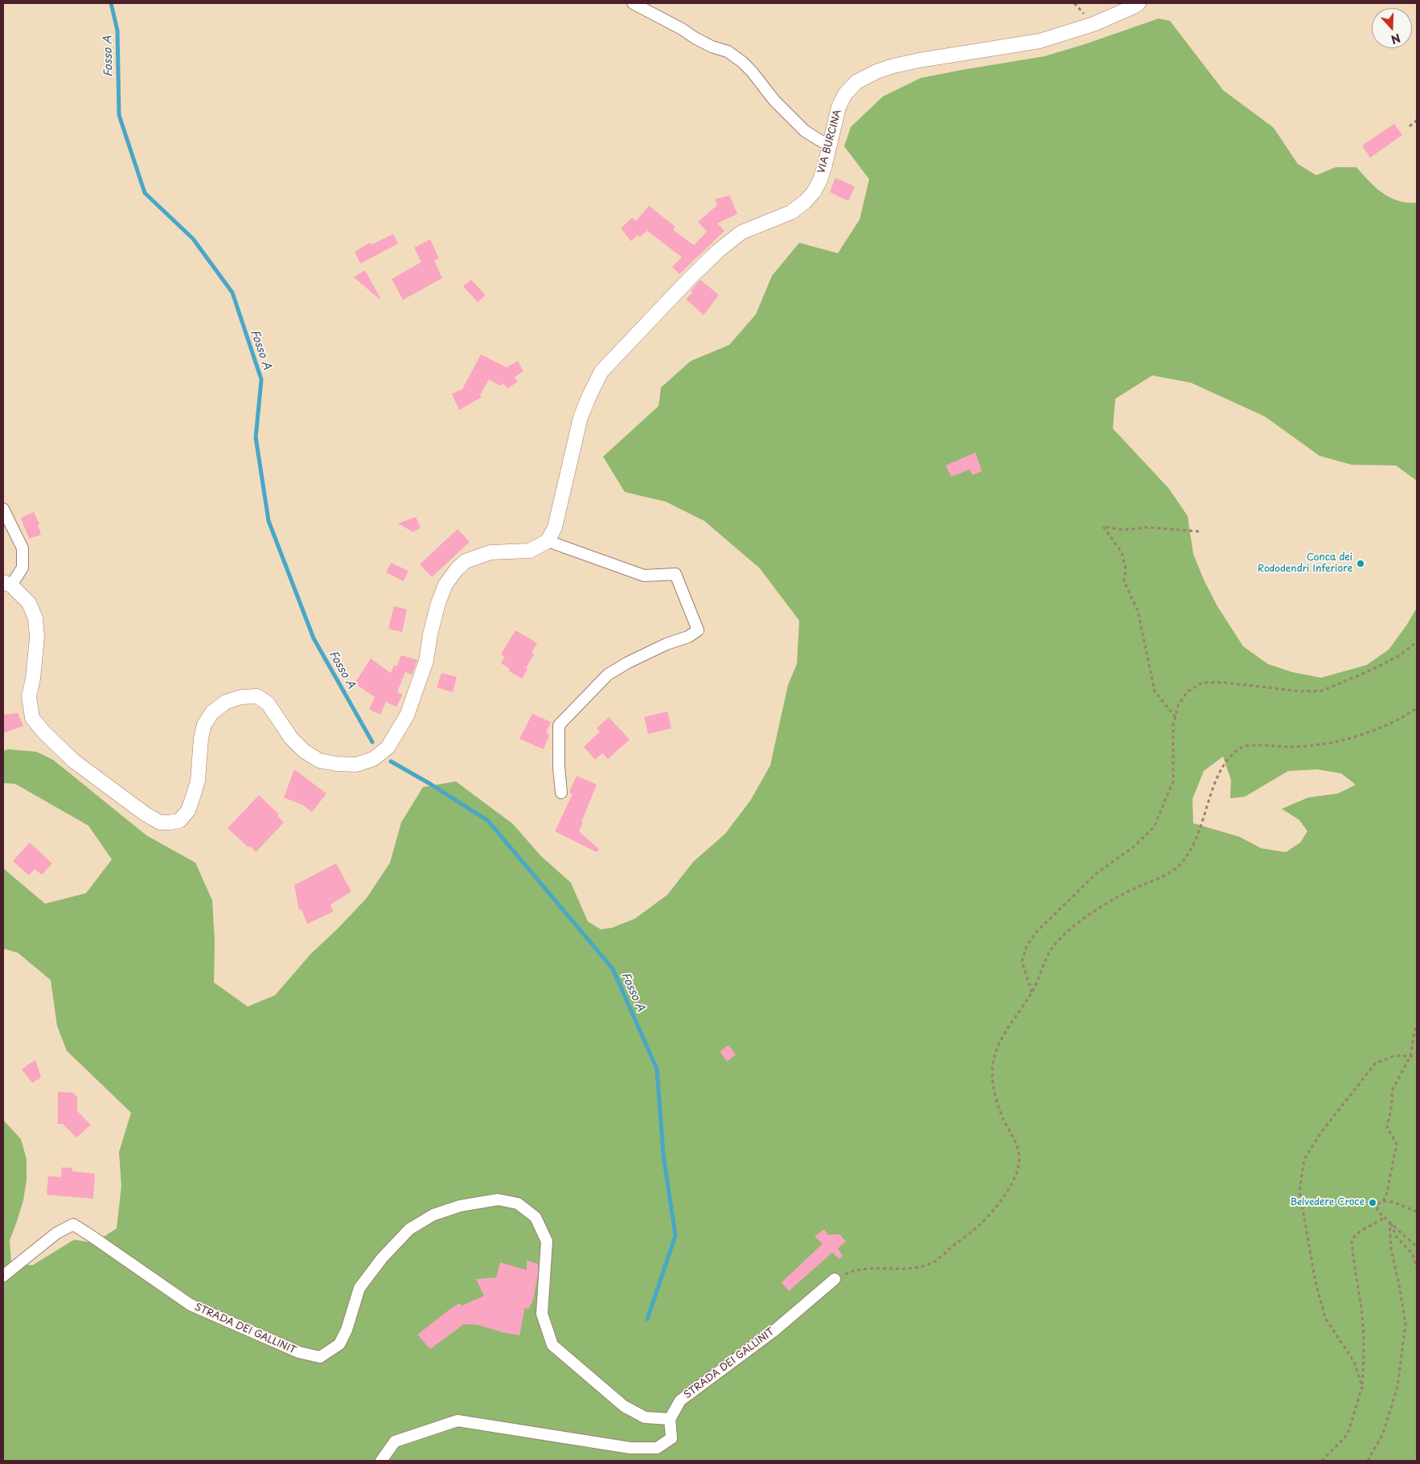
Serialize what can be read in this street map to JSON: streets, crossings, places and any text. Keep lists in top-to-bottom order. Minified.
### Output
{"streets":{"street":["VIA BURCINA","STRADA DEI GALLINIT"]},"water":["Fosso A"],"places":["Conca dei Rododendri Inferiore","Belvedere Croce"],"north":"bottom"}
